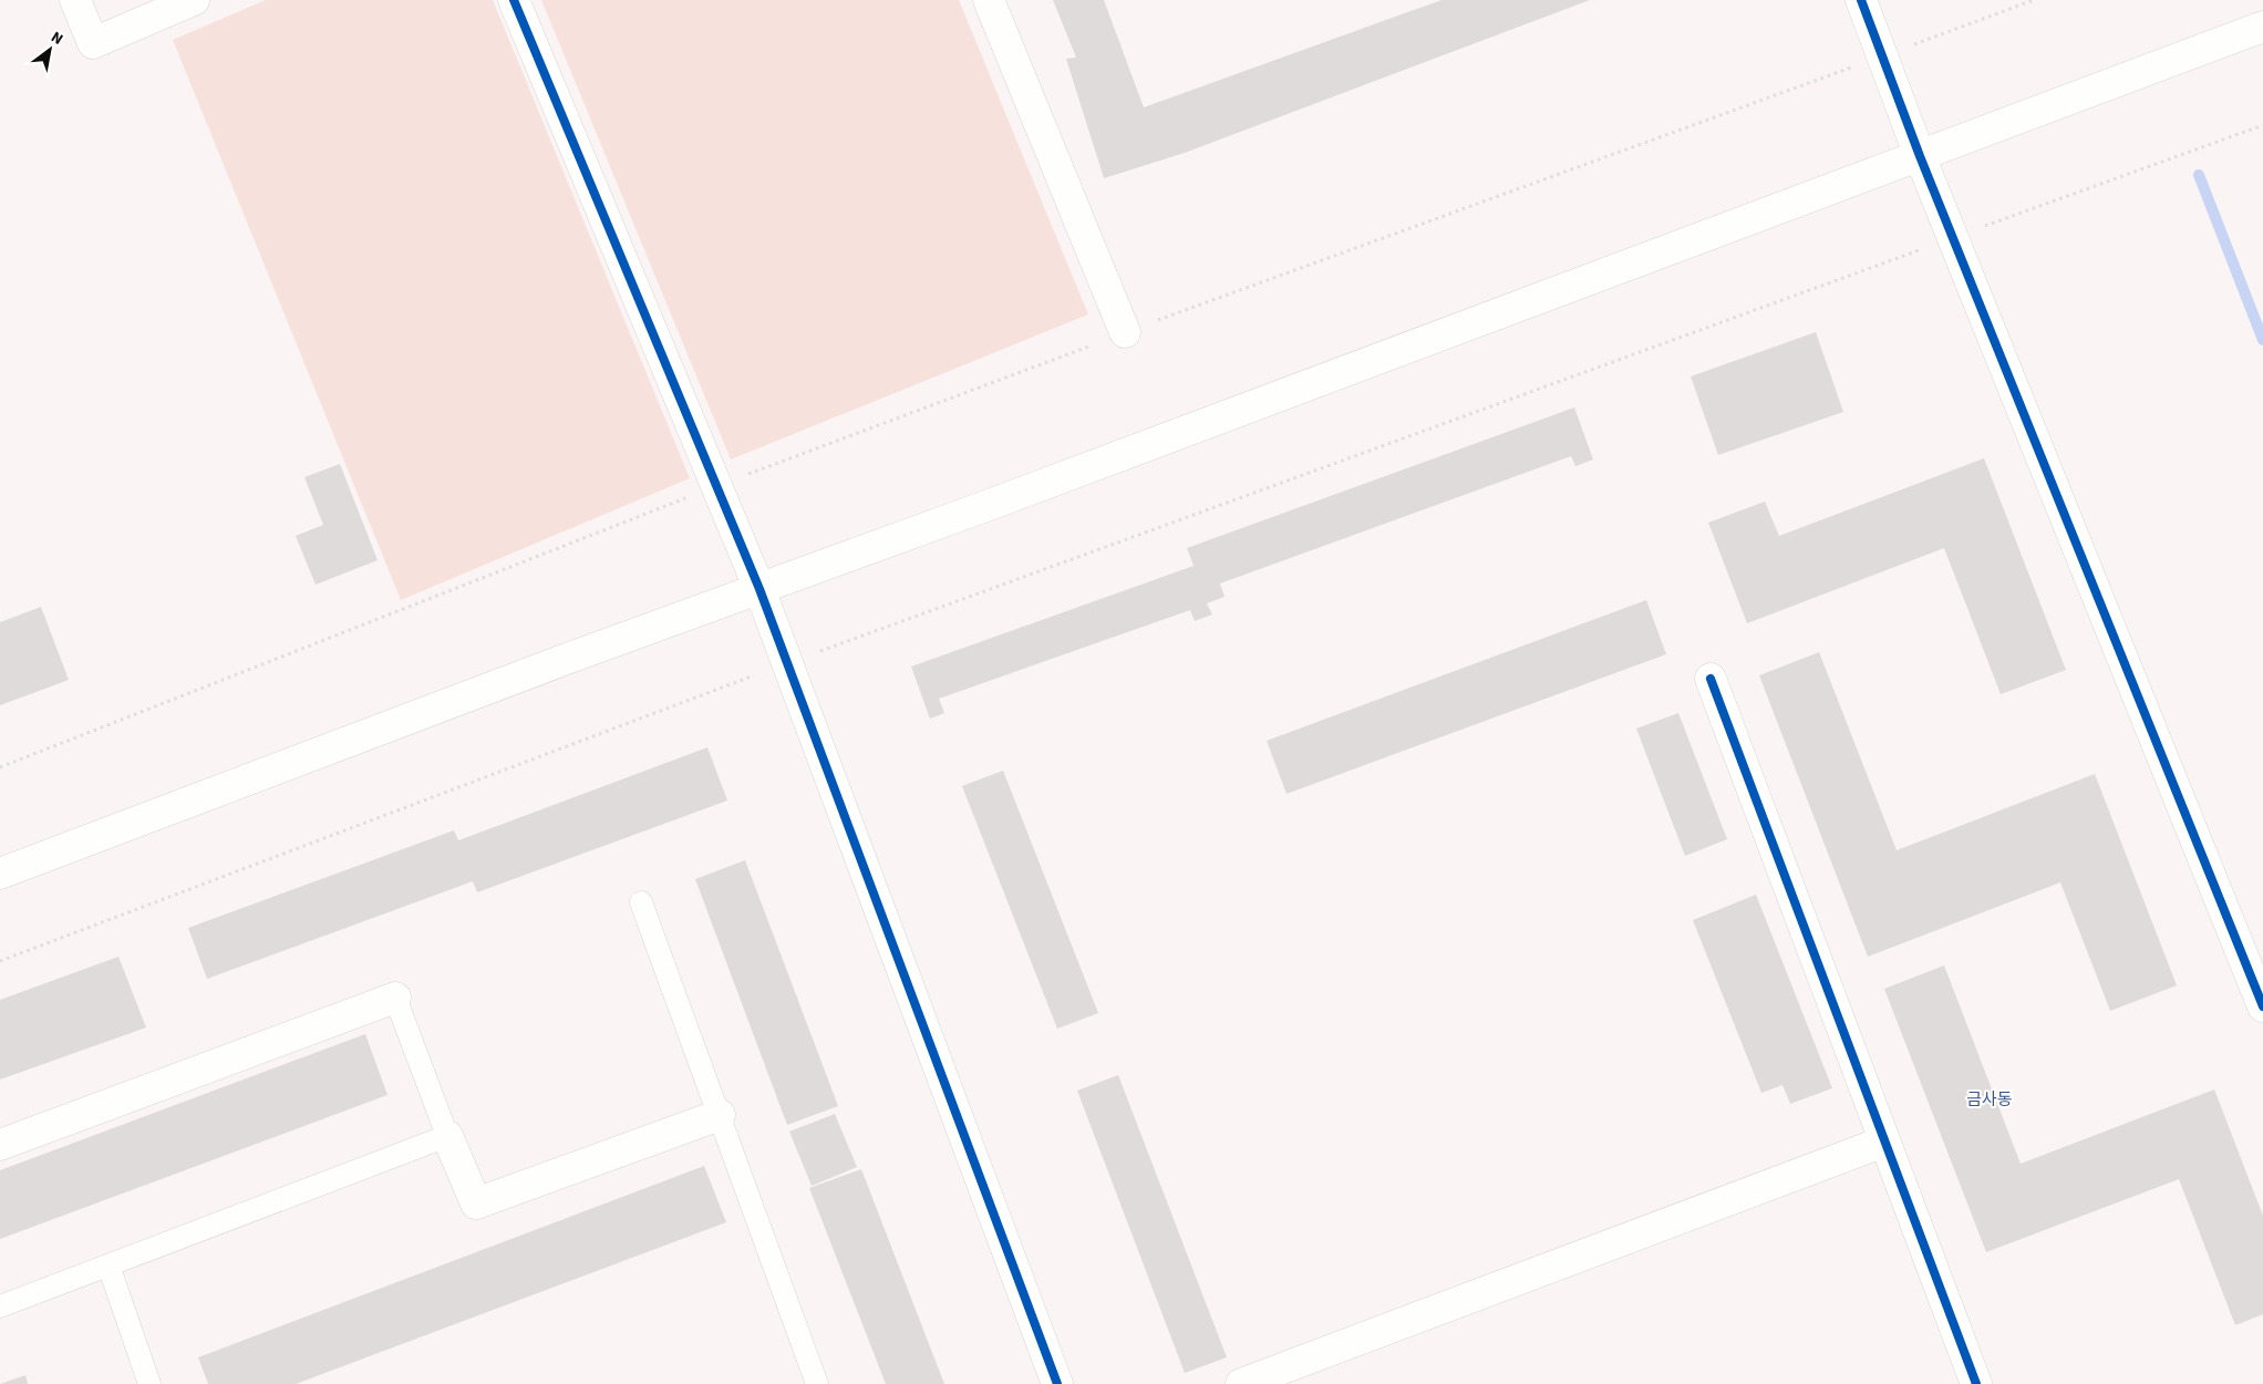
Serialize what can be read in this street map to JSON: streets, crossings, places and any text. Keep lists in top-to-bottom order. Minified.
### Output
{"districts":["금사동"],"north":"top right"}
